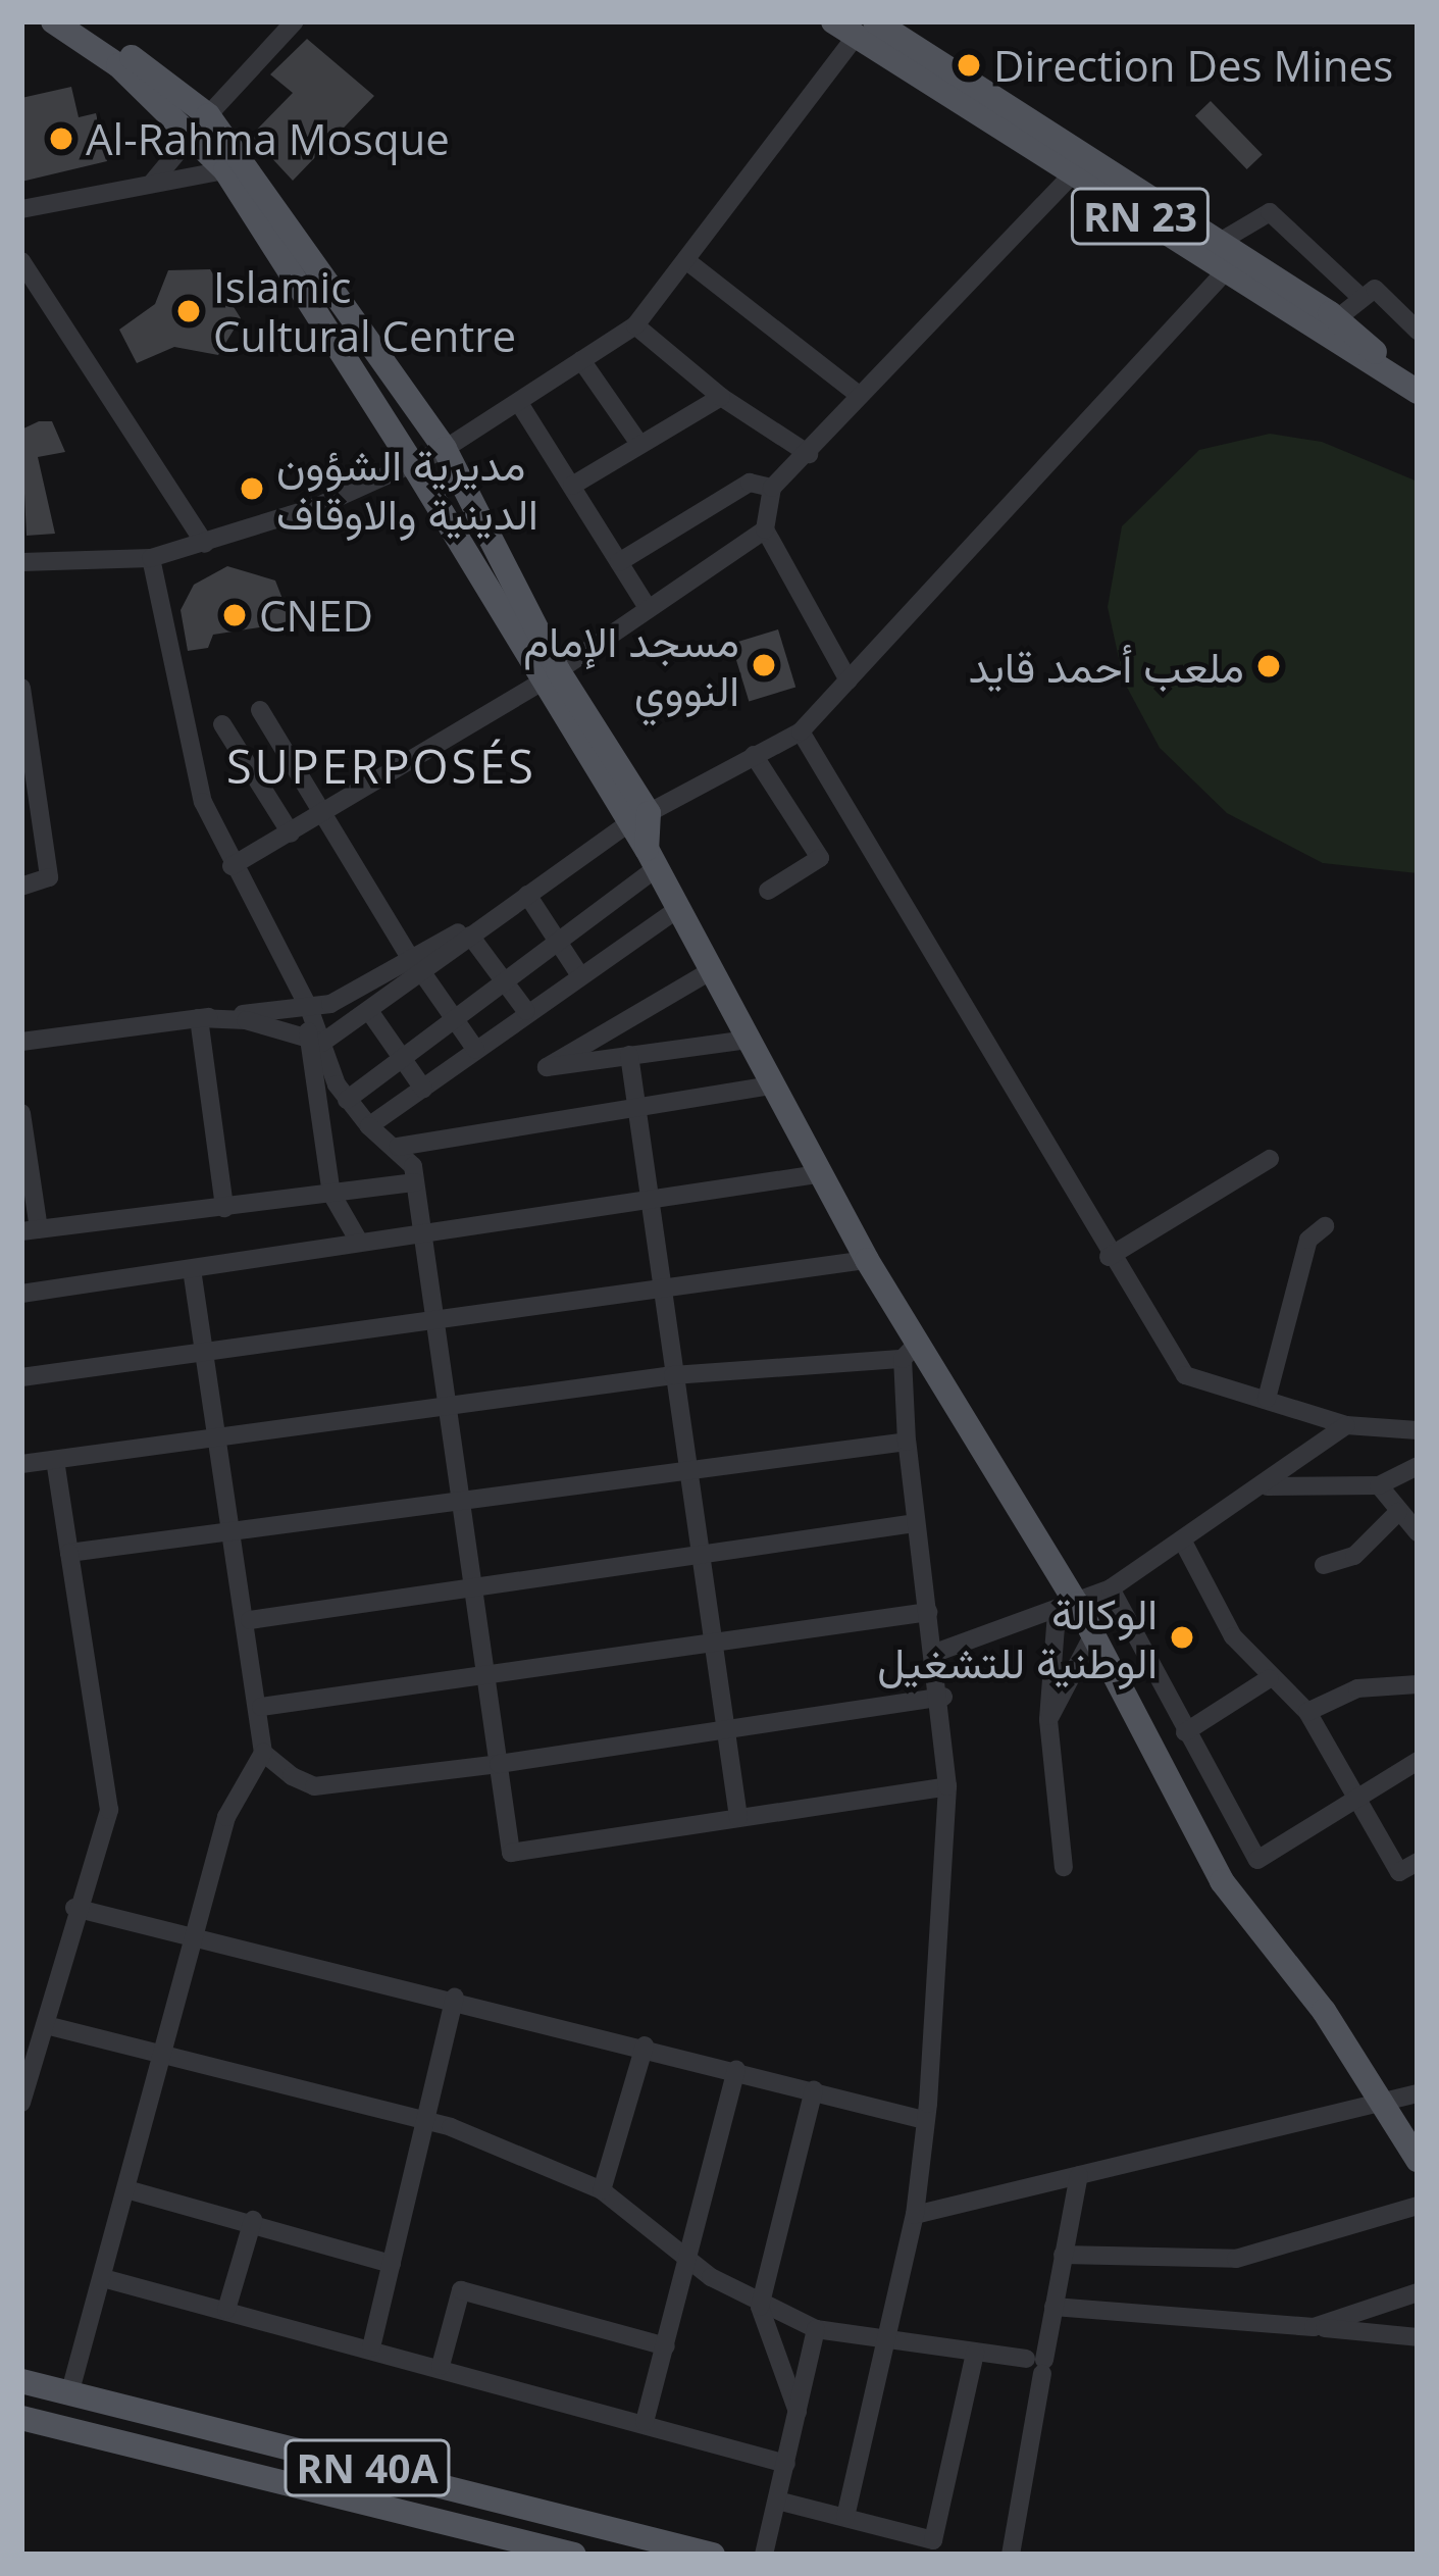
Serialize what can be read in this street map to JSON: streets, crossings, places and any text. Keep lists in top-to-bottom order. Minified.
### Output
{"streets":{"main road":["RN 23","RN 40A"]},"districts":["SUPERPOSÉS"],"places":["Direction Des Mines","Al-Rahma Mosque","Islamic Cultural Centre","مديرية الشؤون الدينية والاوقاف","CNED","مسجد الإمام النووي","ملعب أحمد قايد","الوكالة الوطنية للتشغيل"]}
